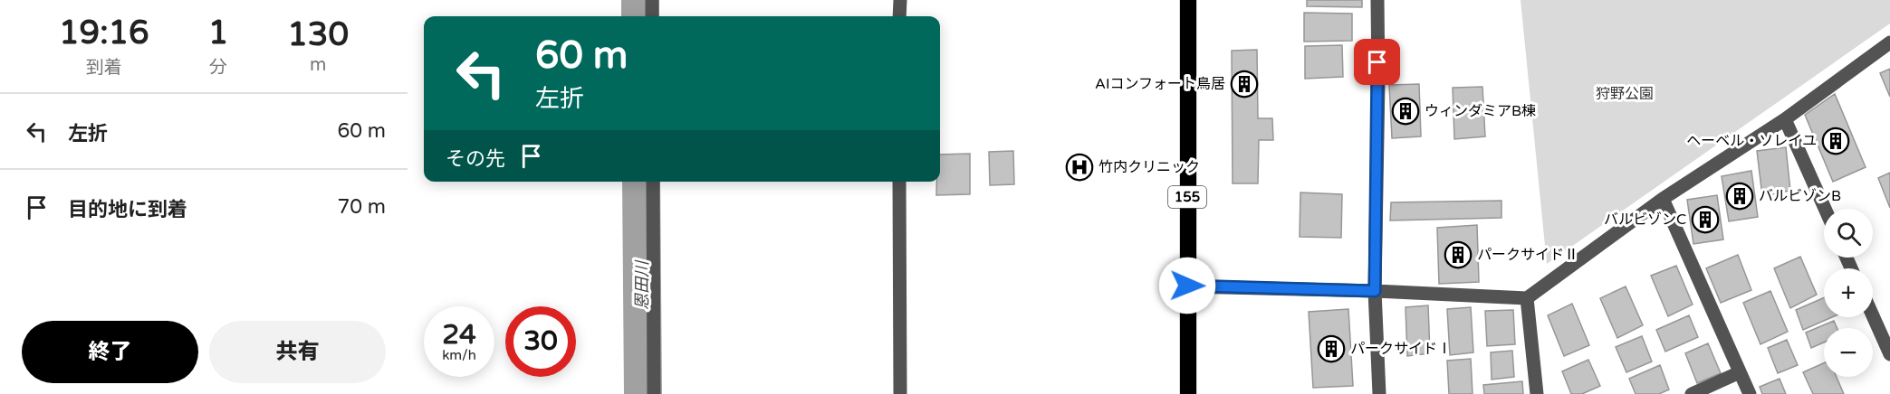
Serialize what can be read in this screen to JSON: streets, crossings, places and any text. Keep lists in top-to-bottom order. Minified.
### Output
{"streets":{"highway":["155"]},"water":["恩田川"],"parks":["狩野公園"],"places":{"building":["AIコンフォート鳥居","ウィンダミアB棟","ヘーベル・ソレイユ","バルビゾンB","バルビゾンC","パークサイドⅡ","パークサイドⅠ"],"hospital":["竹内クリニック"]},"page":{"eta":["19:16","到着","1","分","130","m"],"turn":["60 m","左折"],"list":[{"name":"左折","value":"60 m"},{"name":"目的地に到着","value":"70 m"}],"then":"その先","map_buttons":["+","−"],"speed":"24 km/h","limit":"30","buttons":["終了","共有"]}}
